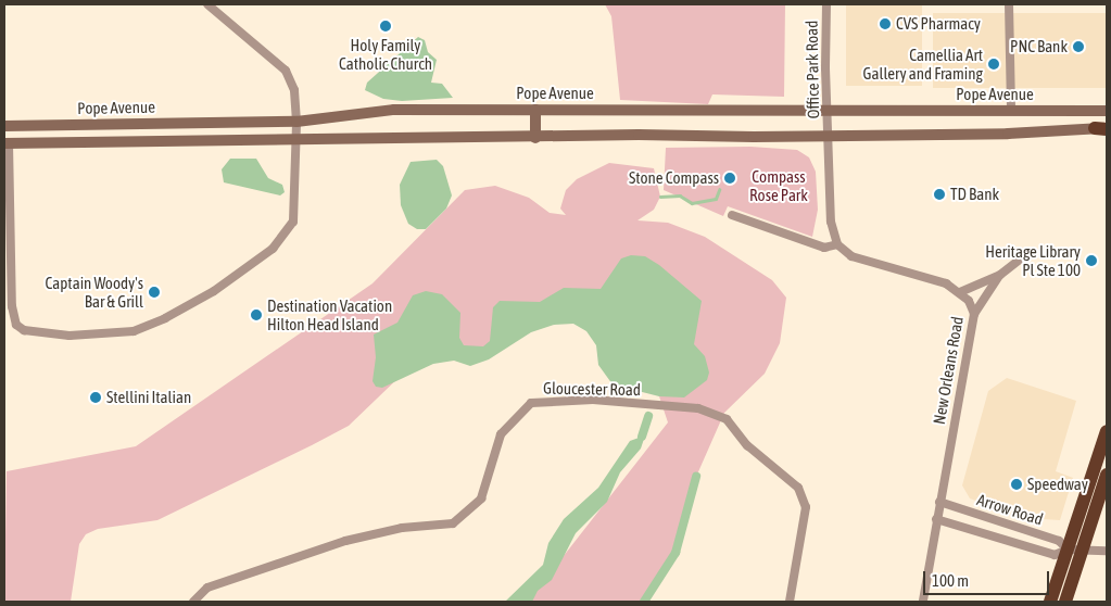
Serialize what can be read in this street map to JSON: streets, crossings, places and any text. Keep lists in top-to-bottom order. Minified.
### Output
{"streets":{"main road":["Pope Avenue"],"street":["Office Park Road","New Orleans Road","Gloucester Road","Arrow Road"]},"crossings":[["Office Park Road","Pope Avenue"],["New Orleans Road","Arrow Road"]],"parks":["Compass Rose Park"],"places":["CVS Pharmacy","Holy Family Catholic Church","PNC Bank","Camellia Art Gallery and Framing","Stone Compass","TD Bank","Heritage Library Pl Ste 100","Captain Woody's Bar & Grill","Destination Vacation Hilton Head Island","Stellini Italian","Speedway"],"scale_bar":"100 m"}
